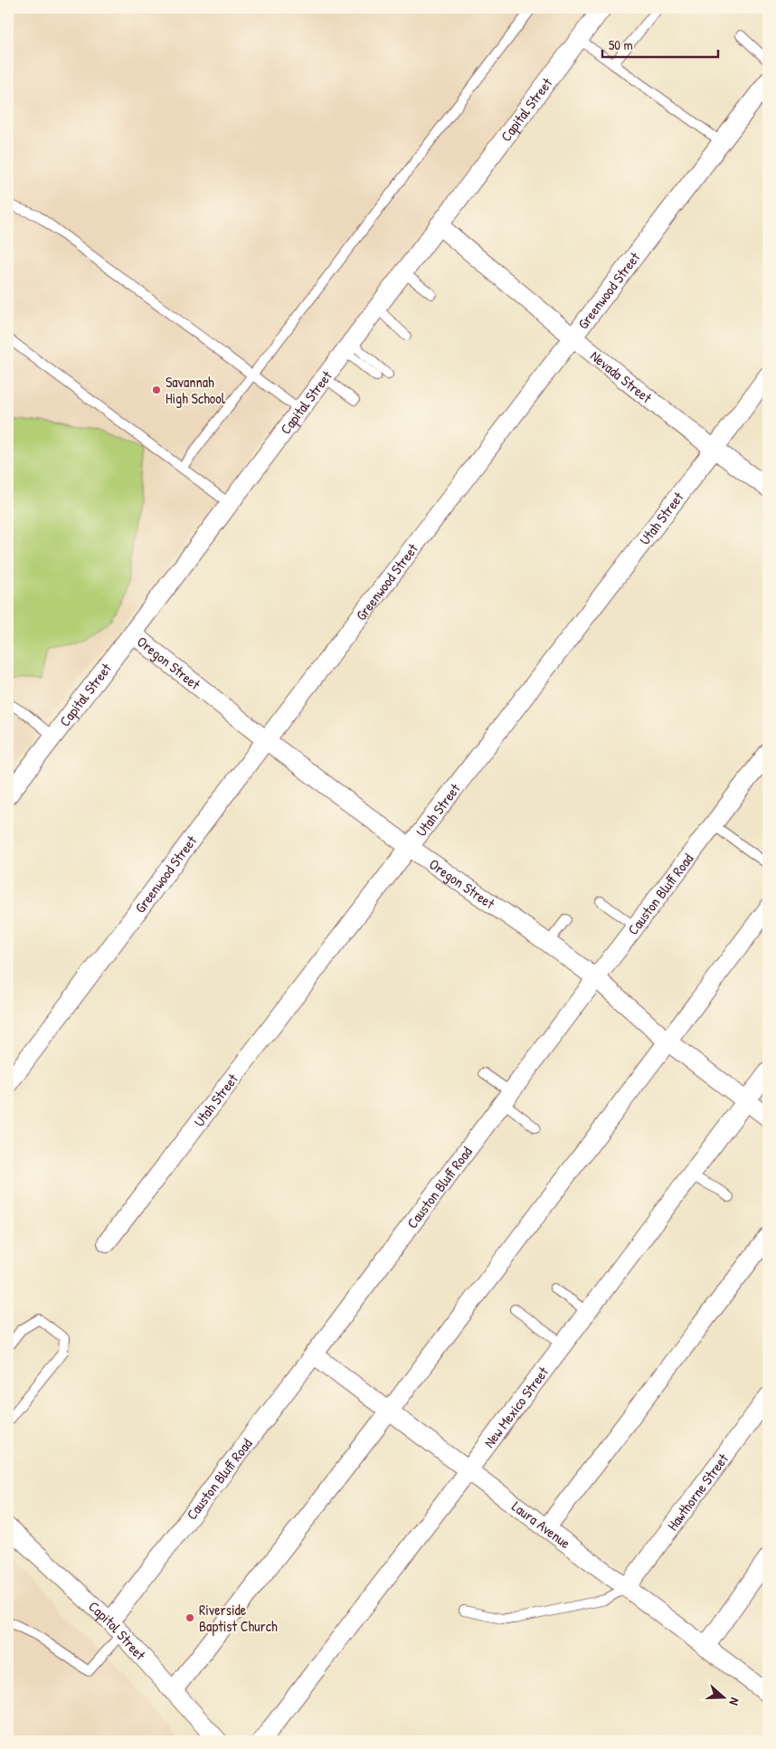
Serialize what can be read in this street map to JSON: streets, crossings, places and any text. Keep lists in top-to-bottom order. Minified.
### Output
{"streets":{"street":["Capital Street","Greenwood Street","Nevada Street","Utah Street","Oregon Street","Causton Bluff Road","New Mexico Street","Hawthorne Street","Laura Avenue","Capitol Street"]},"crossings":[["Capital Street","Nevada Street"],["Capital Street","Oregon Street"],["Greenwood Street","Nevada Street"],["Greenwood Street","Oregon Street"],["Nevada Street","Utah Street"],["Utah Street","Oregon Street"],["Oregon Street","Causton Bluff Road"],["Oregon Street","New Mexico Street"],["Causton Bluff Road","Laura Avenue"],["Causton Bluff Road","Capitol Street"],["New Mexico Street","Laura Avenue"],["Hawthorne Street","Laura Avenue"]],"places":["Savannah High School","Riverside Baptist Church"],"scale_bar":"50 m","north":"right"}
